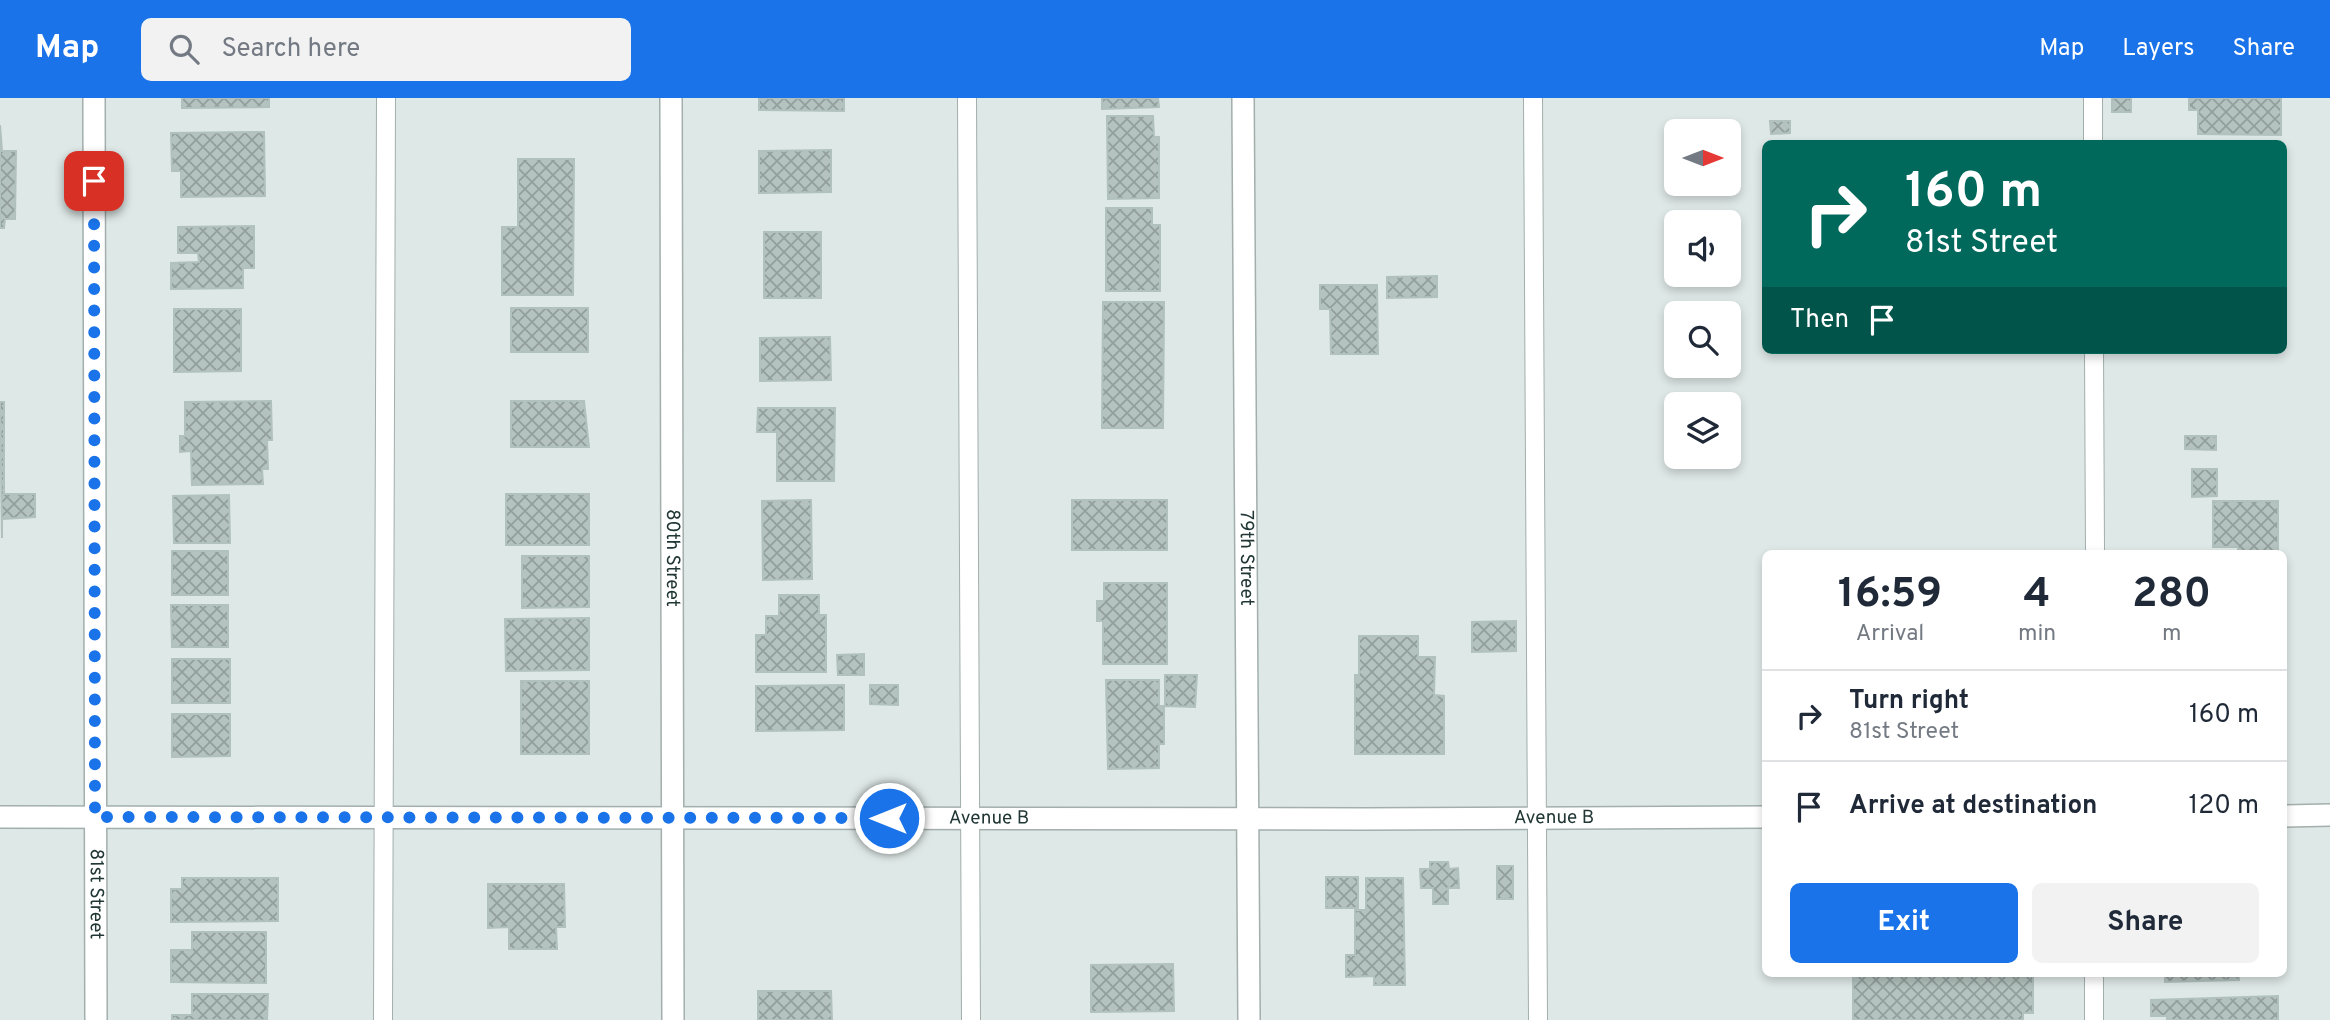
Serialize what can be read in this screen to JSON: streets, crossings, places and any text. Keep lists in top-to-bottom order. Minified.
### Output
{"streets":{"street":["80th Street","79th Street","Avenue B","81st Street"]},"crossings":[["80th Street","Avenue B"],["79th Street","Avenue B"],["Avenue B","81st Street"]],"north":"right","page":{"header":"Map","search":"Search here","nav":["Map","Layers","Share"],"turn":["160 m","81st Street"],"then":"Then","eta":["16:59","Arrival","4","min","280","m"],"list":[{"name":"Turn right","note":"81st Street","value":"160 m"},{"name":"Arrive at destination","value":"120 m"}],"buttons":["Exit","Share"]}}
